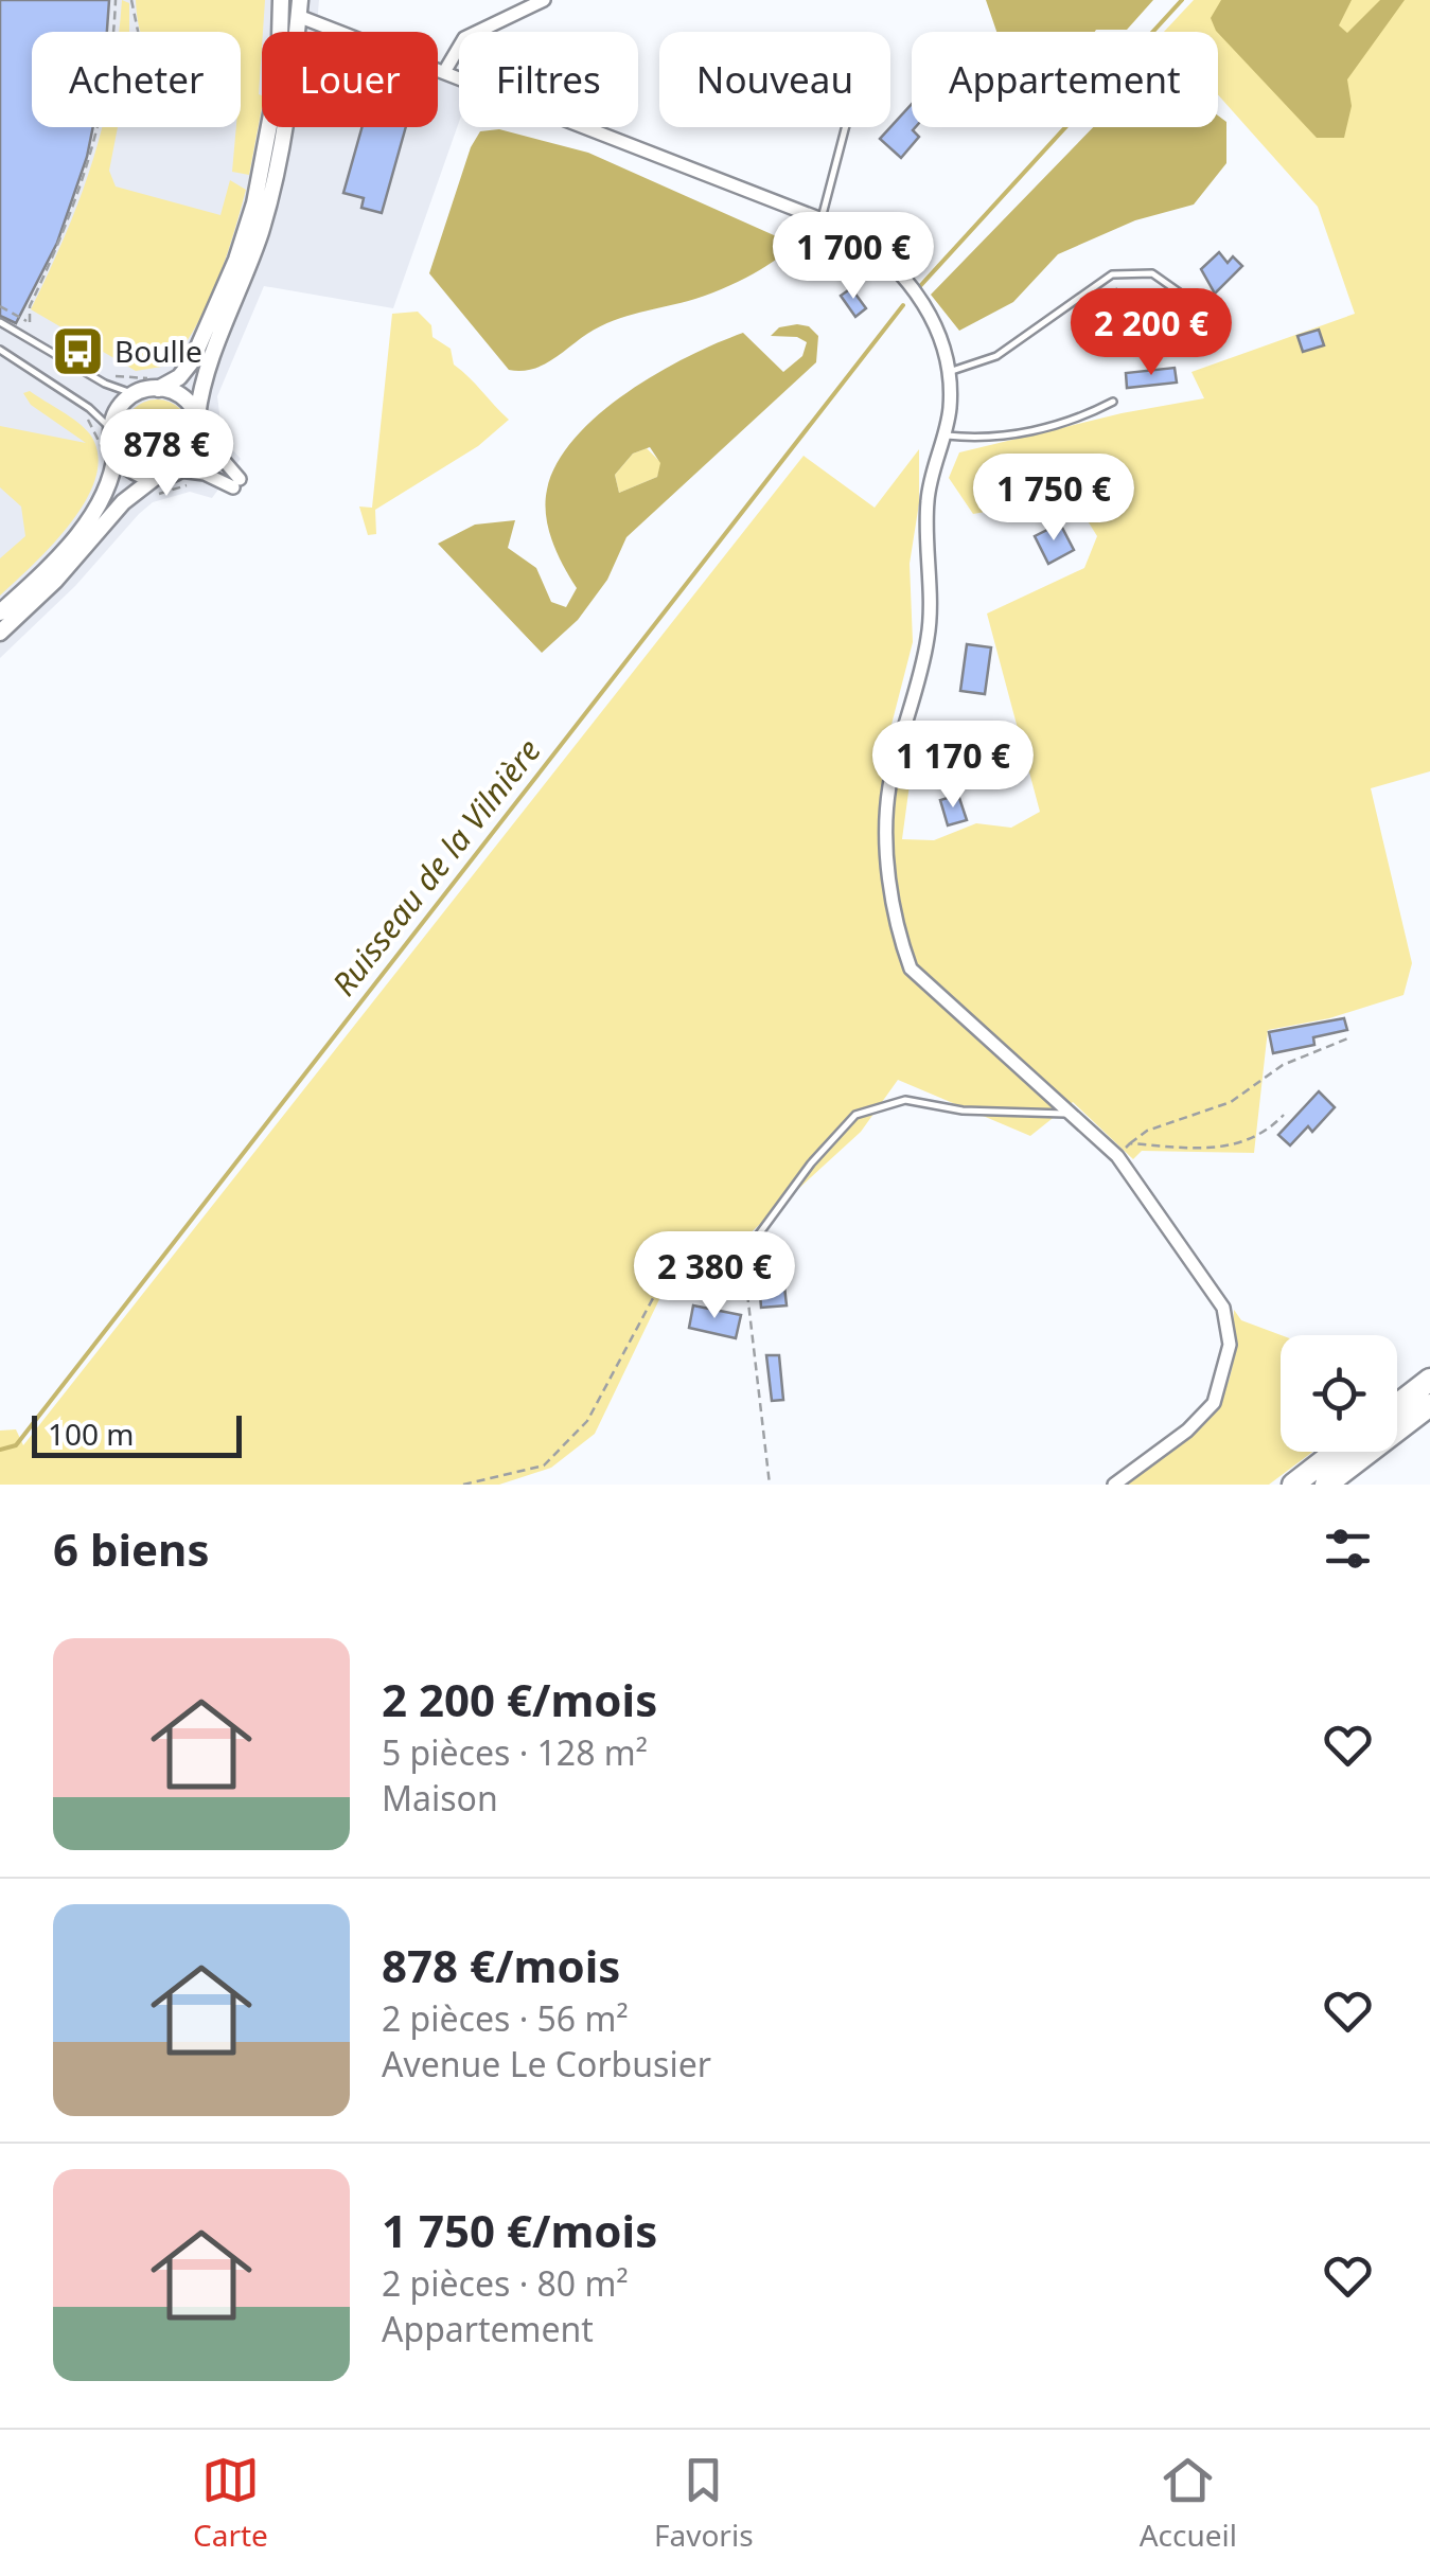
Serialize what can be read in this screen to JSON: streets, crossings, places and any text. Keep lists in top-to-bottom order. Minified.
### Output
{"water":["Ruisseau de la Vilnière"],"places":{"bus stop":["Boulle"]},"scale_bar":"100 m","page":{"chip":["Acheter","Louer","Filtres","Nouveau","Appartement"],"price":["1 700 €","2 200 €","878 €","1 750 €","1 170 €","2 380 €"],"scale":"100 m","heading":"6 biens","list":[{"name":"2 200 €/mois","note":"5 pièces · 128 m² · Maison"},{"name":"878 €/mois","note":"2 pièces · 56 m² · Avenue Le Corbusier"},{"name":"1 750 €/mois","note":"2 pièces · 80 m² · Appartement"}],"tabs":["Carte","Favoris","Accueil"]}}
